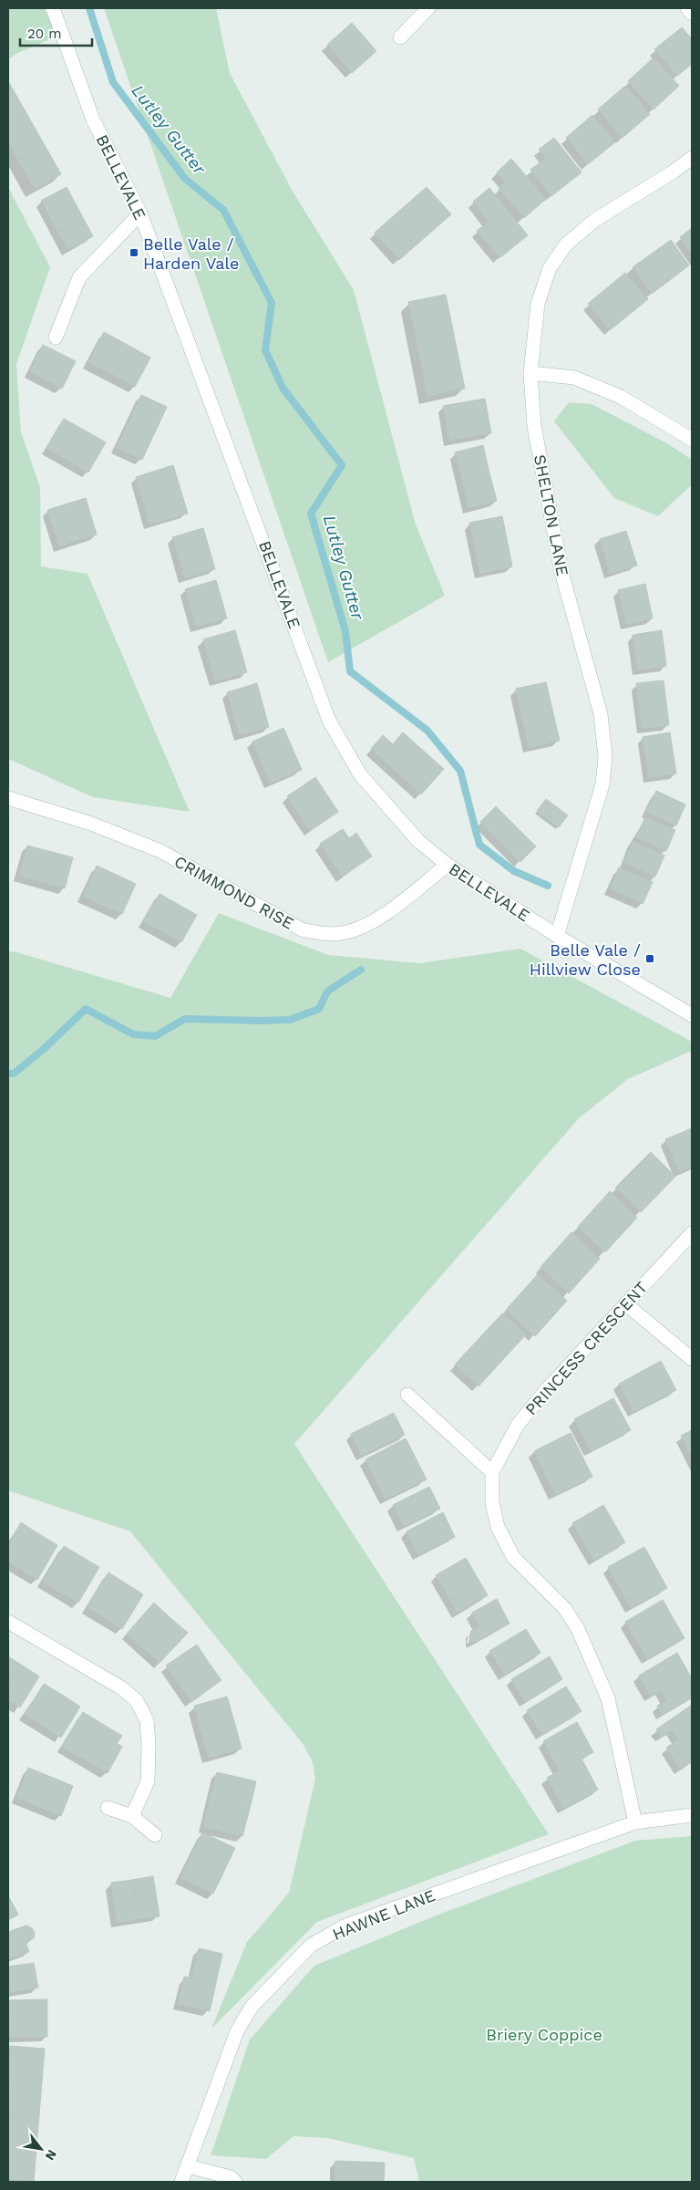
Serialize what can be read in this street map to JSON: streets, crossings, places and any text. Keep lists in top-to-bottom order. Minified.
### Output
{"streets":{"street":["BELLEVALE","SHELTON LANE","CRIMMOND RISE","PRINCESS CRESCENT","HAWNE LANE"]},"crossings":[["BELLEVALE","SHELTON LANE"],["BELLEVALE","CRIMMOND RISE"],["PRINCESS CRESCENT","HAWNE LANE"]],"water":["Lutley Gutter"],"parks":["Briery Coppice"],"places":{"transit":["Belle Vale / Harden Vale","Belle Vale / Hillview Close"]},"scale_bar":"20 m","north":"bottom right"}
